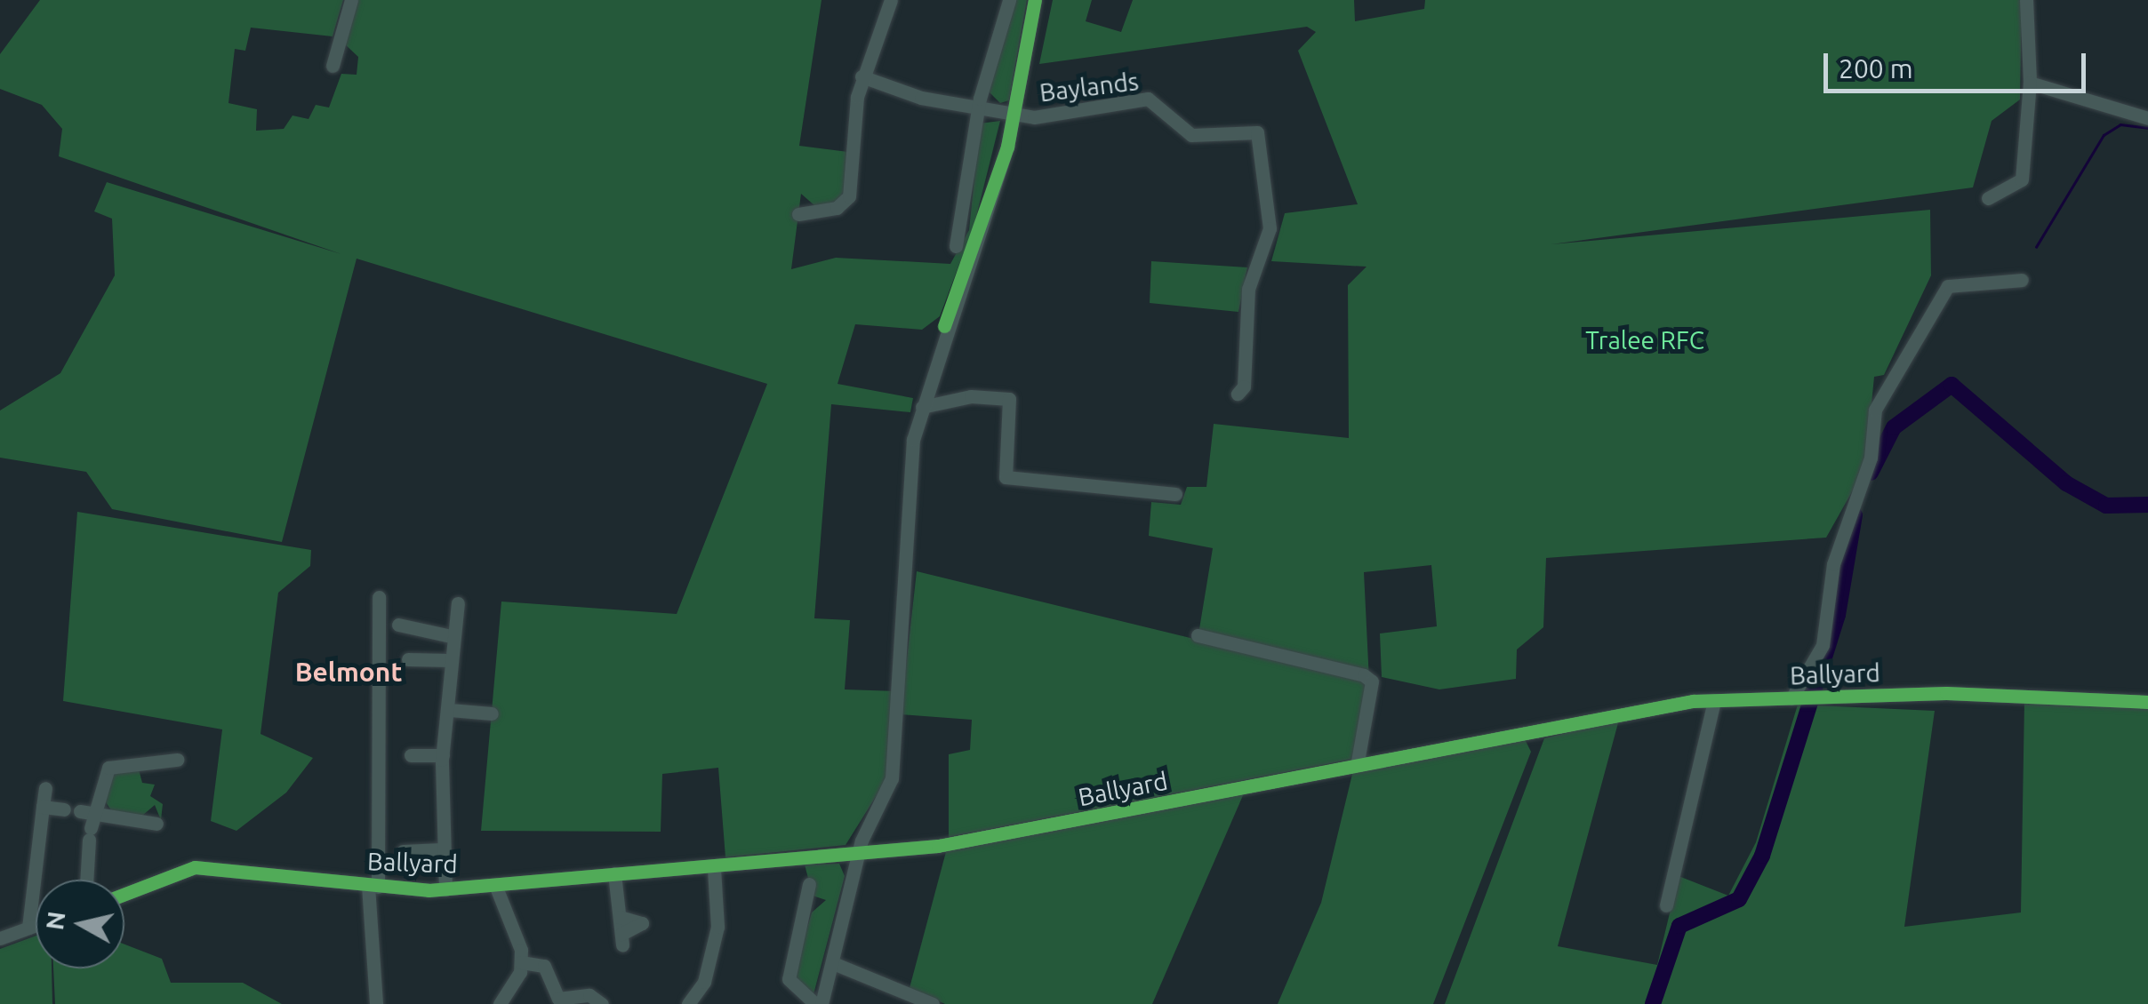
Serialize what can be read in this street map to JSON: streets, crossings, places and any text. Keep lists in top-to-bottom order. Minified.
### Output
{"streets":{"street":["Baylands","Ballyard"]},"districts":["Belmont"],"parks":["Tralee RFC"],"scale_bar":"200 m","north":"left"}
